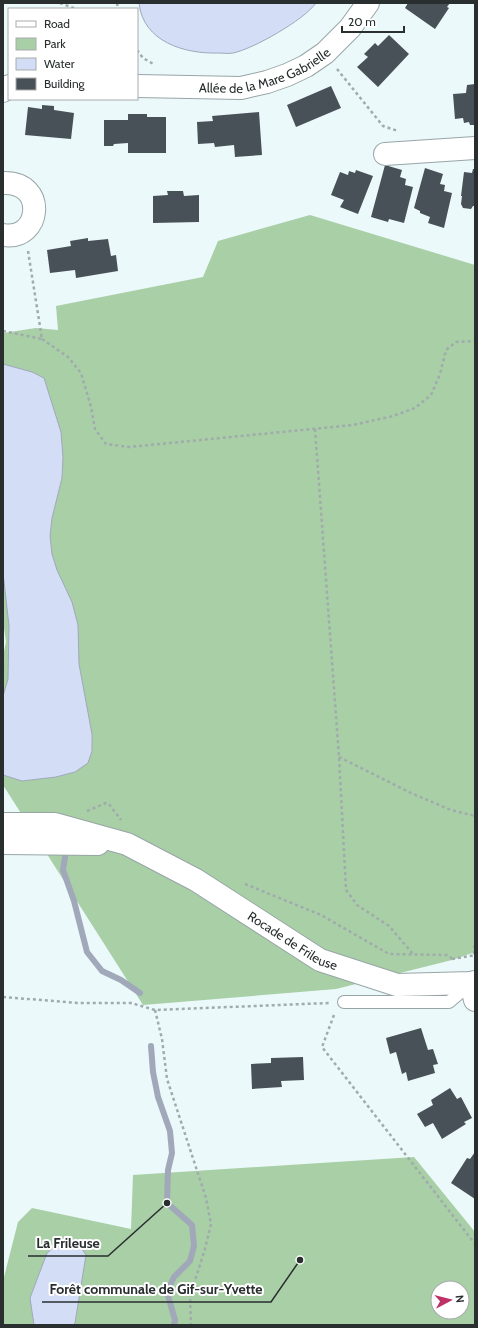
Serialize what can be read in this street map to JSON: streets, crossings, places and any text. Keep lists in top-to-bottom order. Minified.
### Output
{"streets":{"street":["Allée de la Mare Gabrielle","Rocade de Frileuse"]},"places":["La Frileuse","Forêt communale de Gif-sur-Yvette"],"legend":["Road","Park","Water","Building"],"scale_bar":"20 m","north":"right"}
